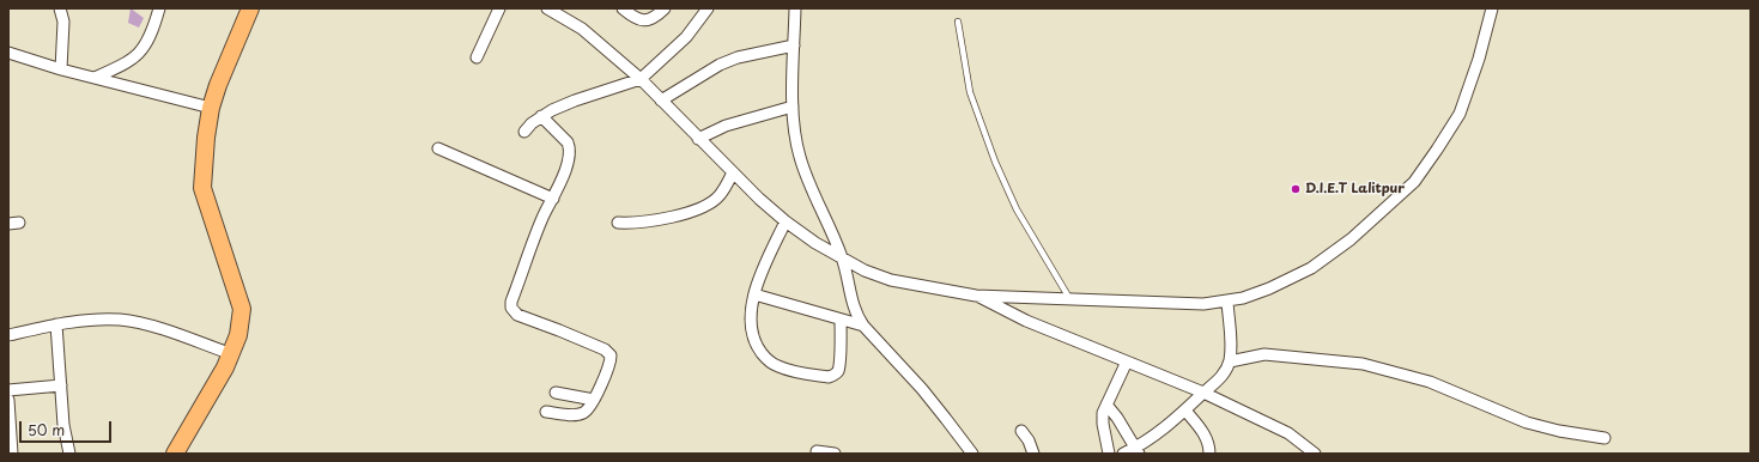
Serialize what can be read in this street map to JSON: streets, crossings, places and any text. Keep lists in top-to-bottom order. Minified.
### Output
{"places":["D.I.E.T Lalitpur"],"scale_bar":"50 m"}
